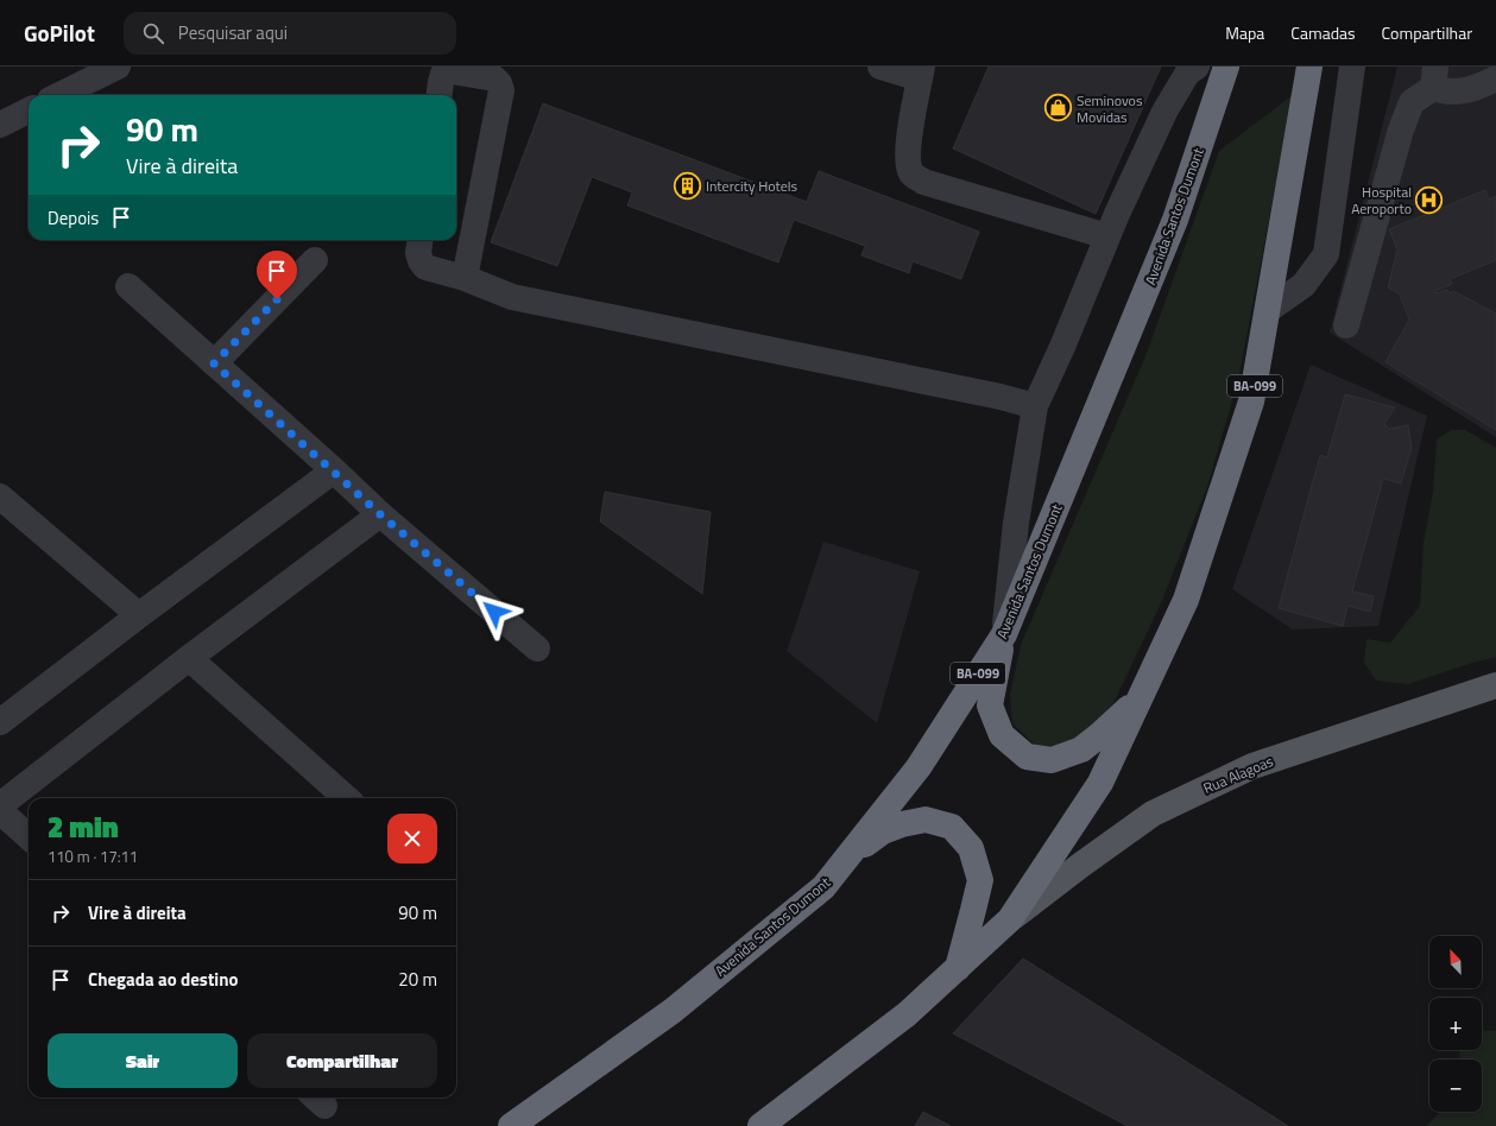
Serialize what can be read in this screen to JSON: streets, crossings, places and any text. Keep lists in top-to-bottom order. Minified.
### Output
{"streets":{"highway":["Avenida Santos Dumont","BA-099"],"main road":["Rua Alagoas"]},"crossings":[["BA-099","Rua Alagoas"]],"places":{"shop":["Seminovos Movidas"],"building":["Intercity Hotels"],"hospital":["Hospital Aeroporto"]},"north":"top left","page":{"header":"GoPilot","search":"Pesquisar aqui","nav":["Mapa","Camadas","Compartilhar"],"turn":["90 m","Vire à direita"],"then":"Depois","heading":["2 min","110 m · 17:11"],"list":[{"name":"Vire à direita","value":"90 m"},{"name":"Chegada ao destino","value":"20 m"}],"map_buttons":["+","−"],"buttons":["Sair","Compartilhar"]}}
